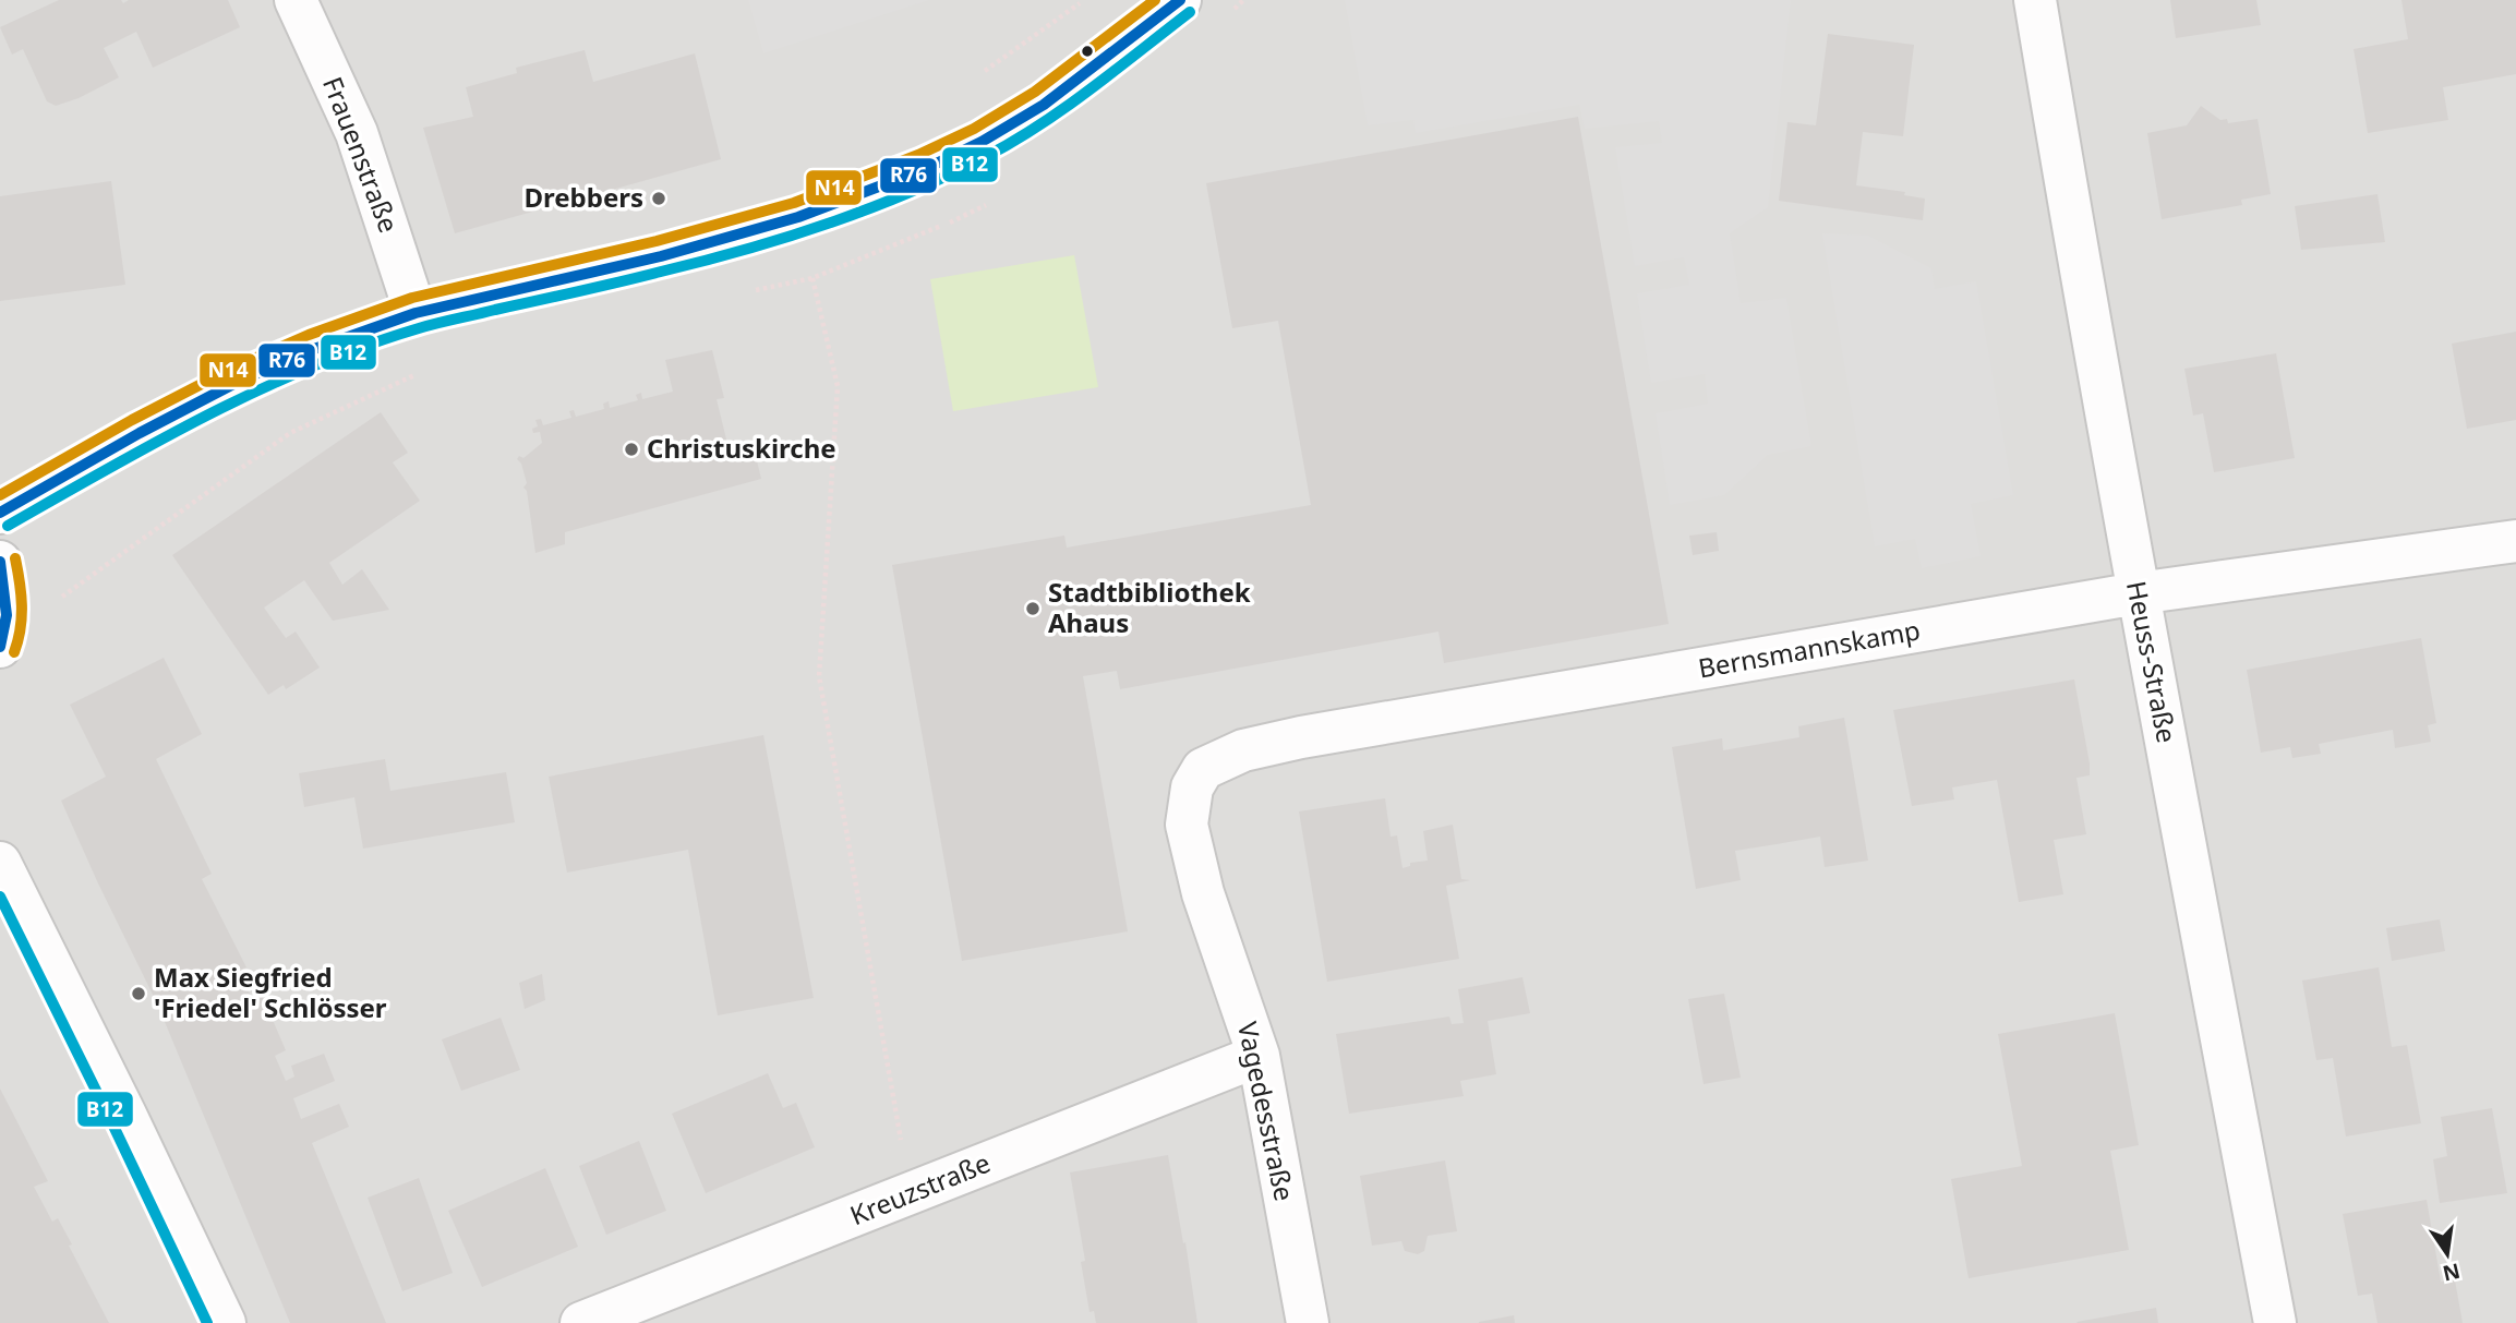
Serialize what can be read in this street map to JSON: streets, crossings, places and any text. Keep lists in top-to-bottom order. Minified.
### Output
{"streets":{"street":["Frauenstraße","Bernsmannskamp","Heuss-Straße","Vagedesstraße","Kreuzstraße"]},"crossings":[["Bernsmannskamp","Heuss-Straße"],["Bernsmannskamp","Vagedesstraße"],["Vagedesstraße","Kreuzstraße"]],"places":["Drebbers","Christuskirche","Stadtbibliothek Ahaus","Max Siegfried 'Friedel' Schlösser"],"lines":["transit line R76","transit line N14","transit line B12"],"north":"bottom"}
